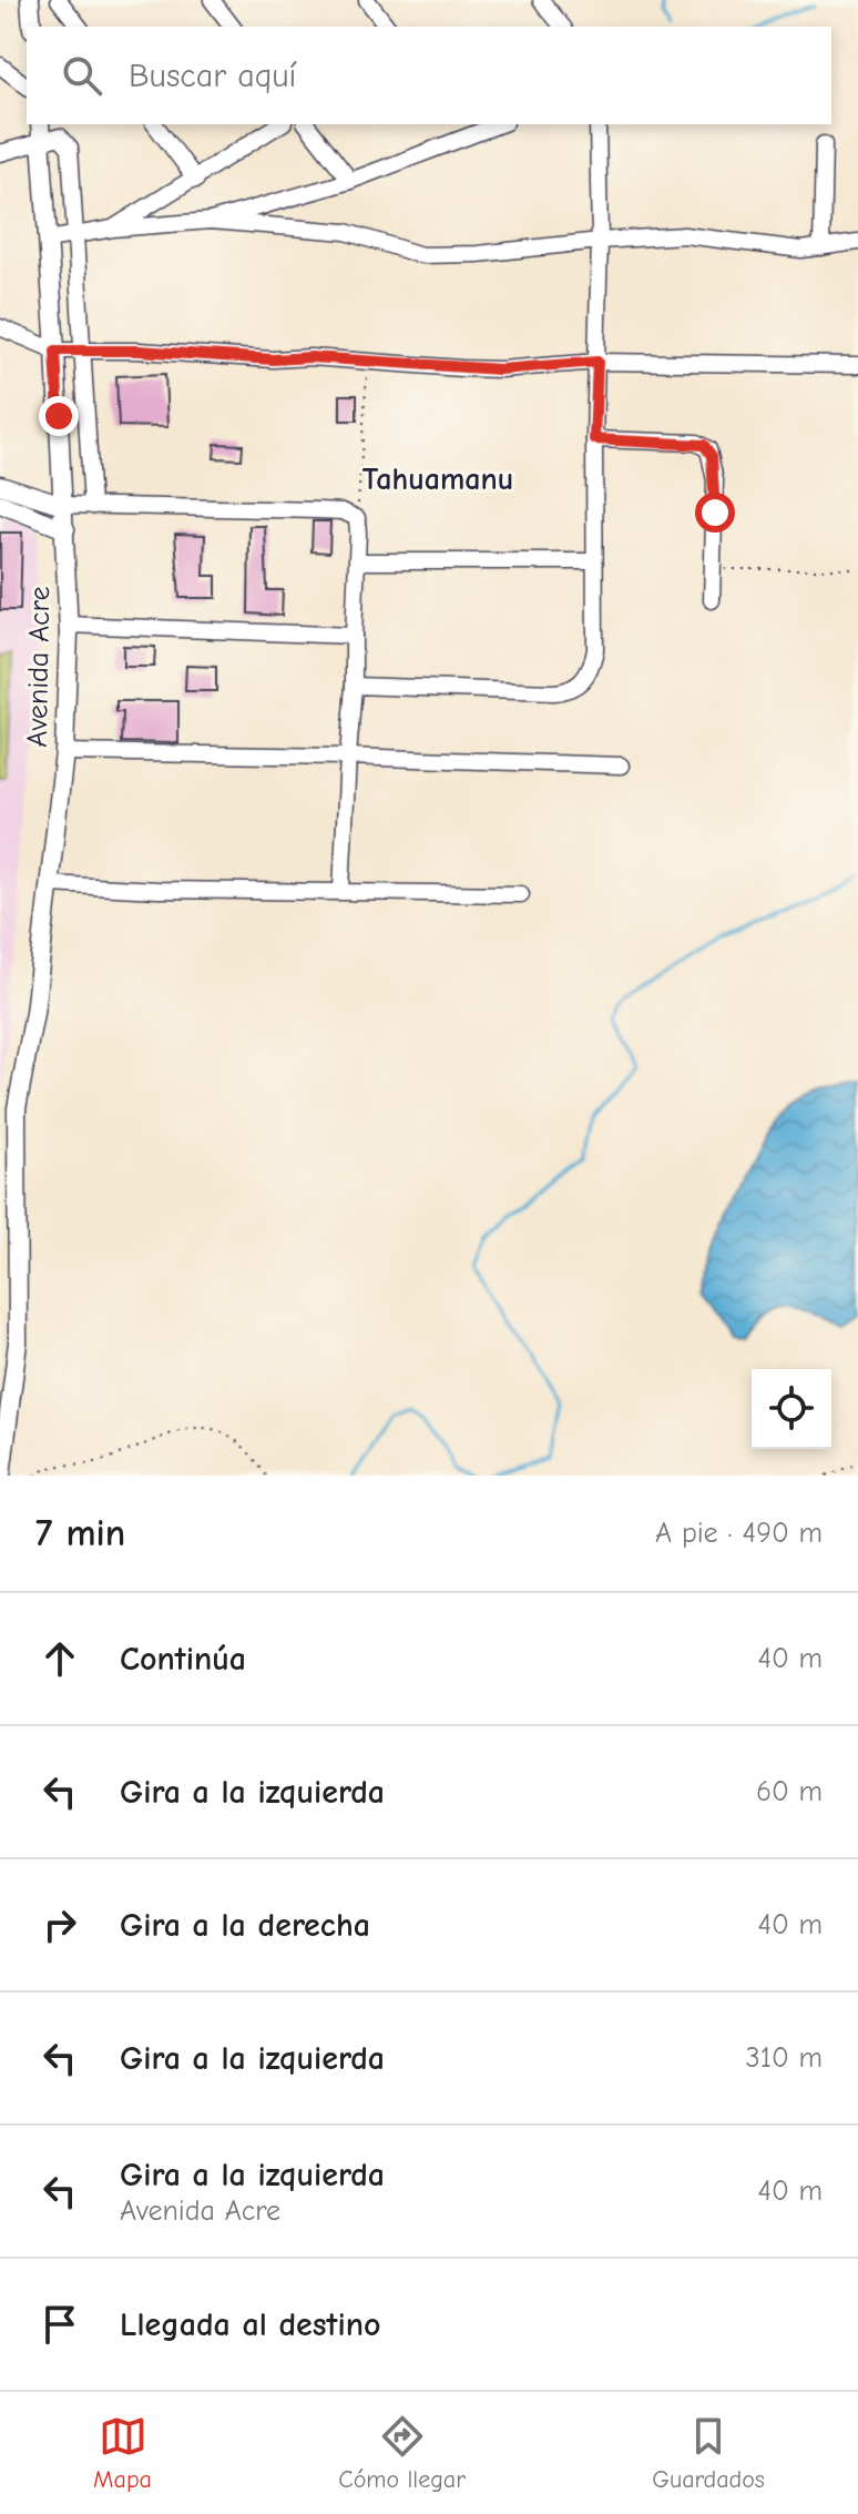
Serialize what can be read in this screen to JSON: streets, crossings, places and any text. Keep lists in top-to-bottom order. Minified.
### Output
{"streets":{"main road":["Avenida Acre"]},"districts":["Tahuamanu"],"page":{"search":"Buscar aquí","heading":["7 min","A pie · 490 m"],"list":[["Continúa","40 m"],["Gira a la izquierda","60 m"],["Gira a la derecha","40 m"],["Gira a la izquierda","310 m"],["Gira a la izquierda","Avenida Acre","40 m"],"Llegada al destino"],"nav":["Mapa","Cómo llegar","Guardados"]}}
